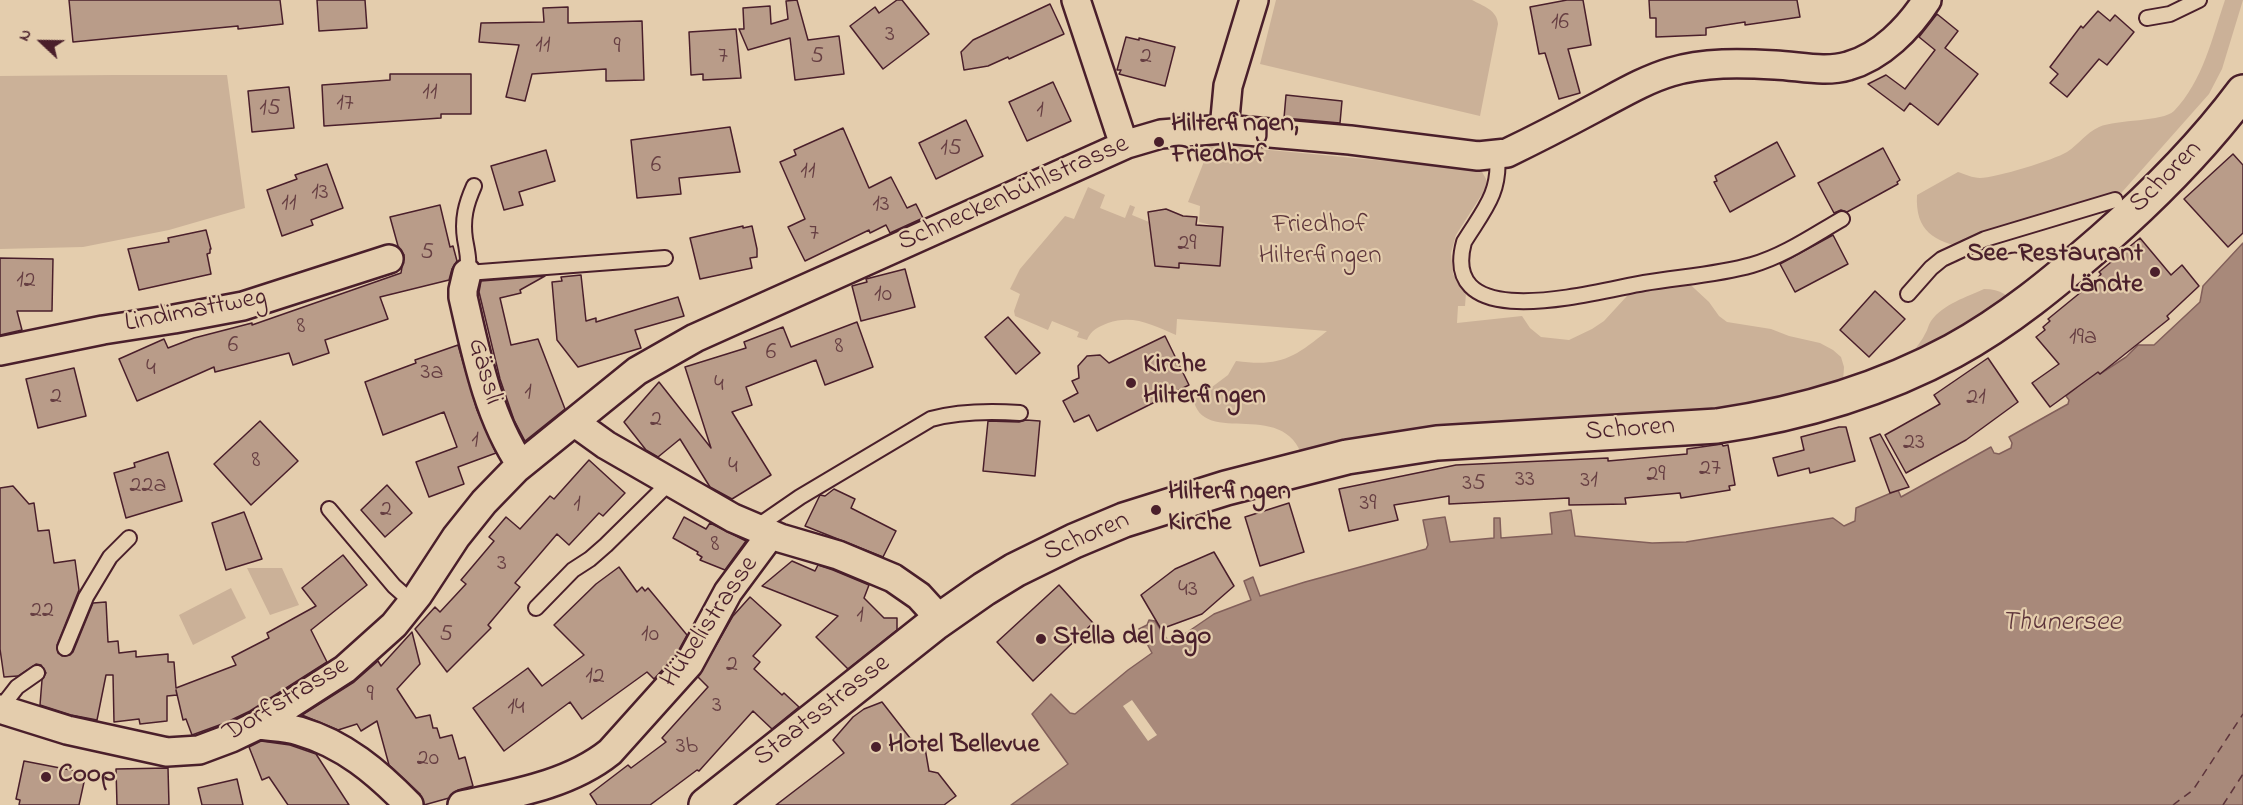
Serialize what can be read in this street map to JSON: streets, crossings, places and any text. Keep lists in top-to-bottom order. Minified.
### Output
{"streets":{"main road":["Schoren","Staatsstrasse"],"street":["Schneckenbühlstrasse","Lindimattweg","Gässli","Hübelistrasse","Dorfstrasse"]},"crossings":[["Schoren","Hübelistrasse"],["Schoren","Staatsstrasse"],["Schneckenbühlstrasse","Hübelistrasse"],["Schneckenbühlstrasse","Dorfstrasse"],["Gässli","Dorfstrasse"],["Hübelistrasse","Dorfstrasse"],["Hübelistrasse","Staatsstrasse"]],"water":["Thunersee"],"parks":["Friedhof Hilterfingen"],"places":["Hilterfingen, Friedhof","See-Restaurant Ländte","Kirche Hilterfingen","Hilterfingen Kirche","Stella del Lago","Hotel Bellevue","Coop"],"house_numbers":["16","3","11","9","7","5","2","11","17","15","1","15","6","11","13","11","13","7","29","5","12","10","8","19a","6","8","6","4","3a","4","1","2","21","2","1","23","8","4","27","29","33","31","35","22a","39","1","2","8","3","43","22","1","5","10","2","12","9","3","14","3b","20"],"north":"left"}
